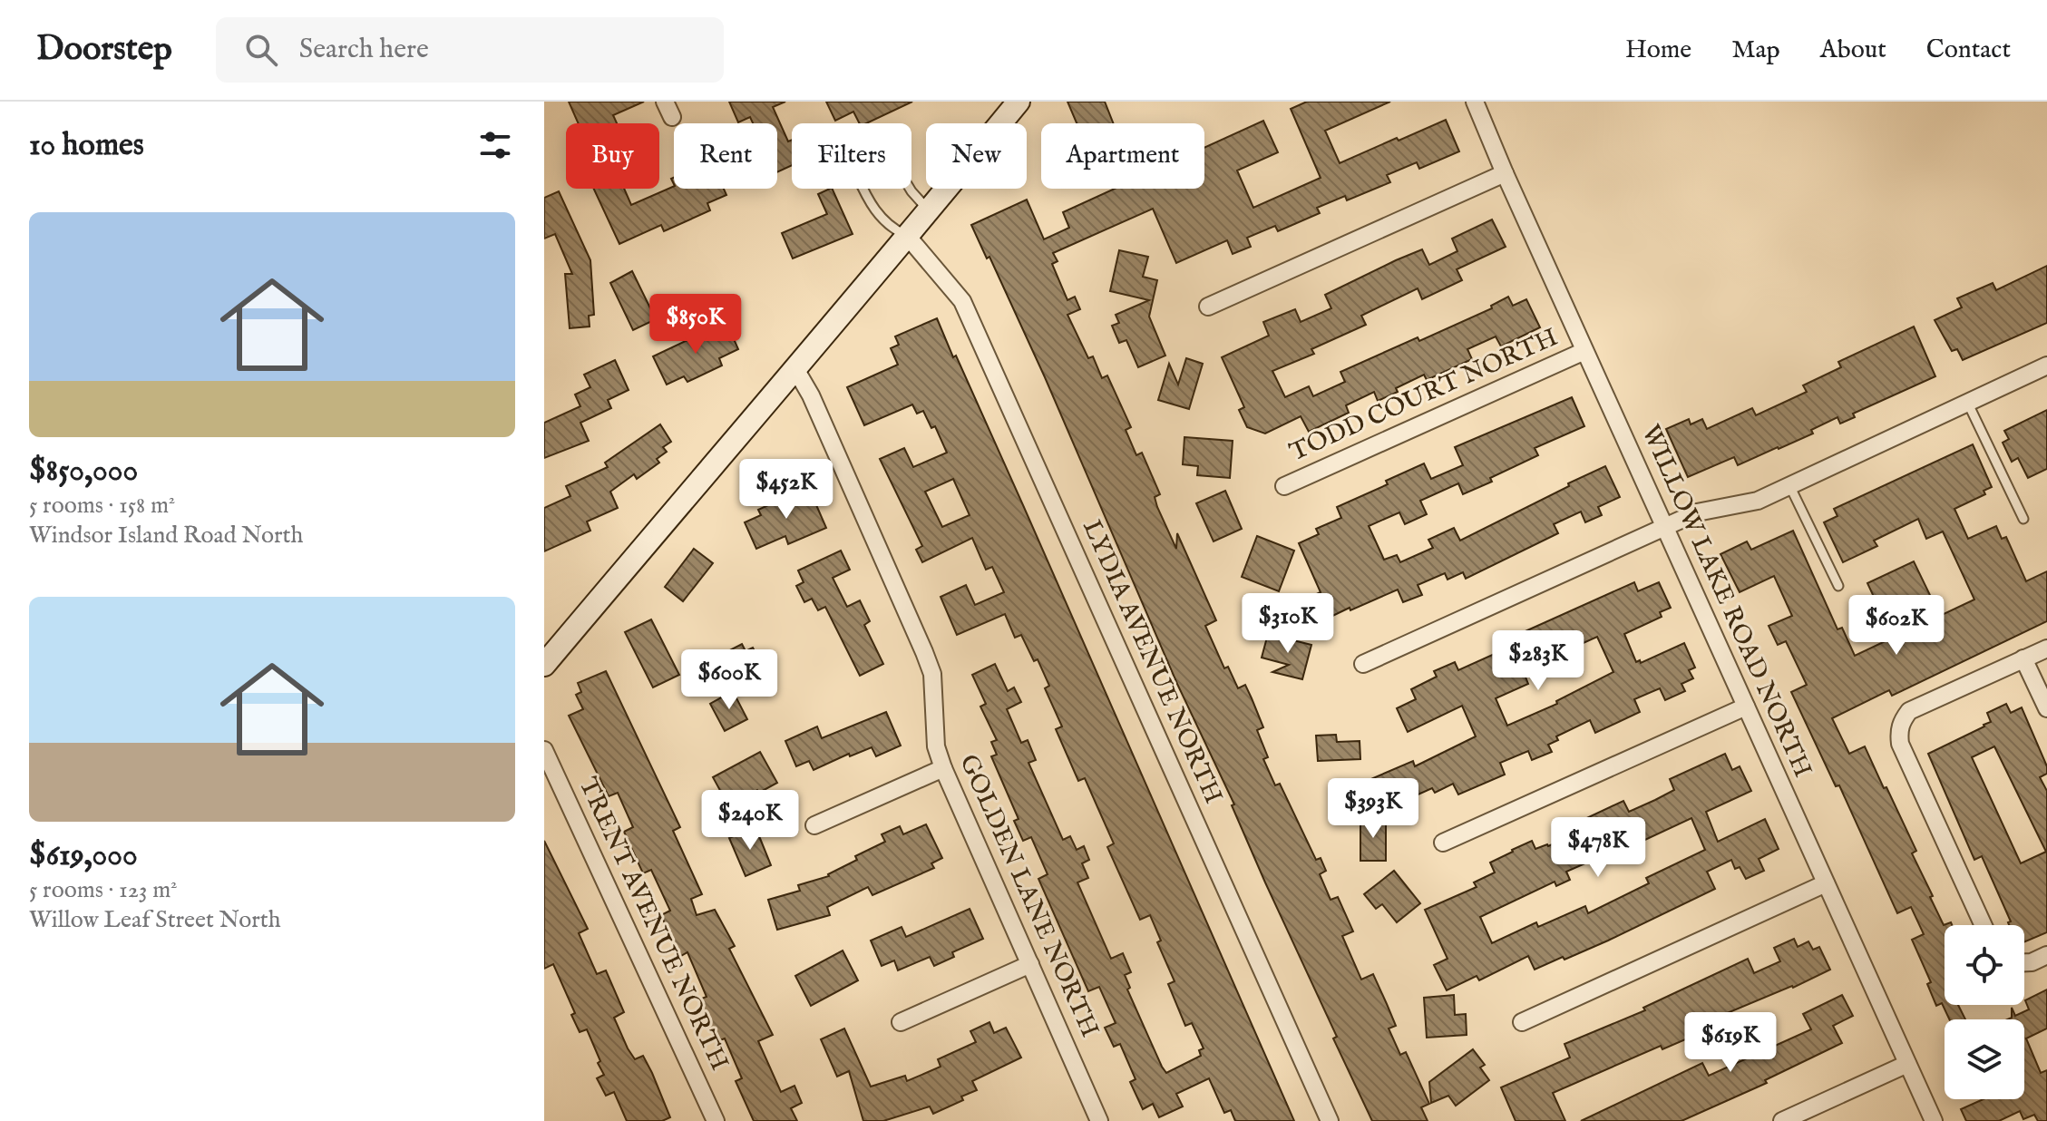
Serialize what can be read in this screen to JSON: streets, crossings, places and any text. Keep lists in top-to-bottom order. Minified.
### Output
{"streets":{"street":["TODD COURT NORTH","WILLOW LAKE ROAD NORTH","LYDIA AVENUE NORTH","GOLDEN LANE NORTH","TRENT AVENUE NORTH"]},"crossings":[["TODD COURT NORTH","WILLOW LAKE ROAD NORTH"]],"page":{"header":"Doorstep","search":"Search here","nav":["Home","Map","About","Contact"],"heading":"10 homes","chip":["Buy","Rent","Filters","New","Apartment"],"list":[{"name":"$850,000","note":"5 rooms · 158 m² · Windsor Island Road North"},{"name":"$619,000","note":"5 rooms · 123 m² · Willow Leaf Street North"}],"price":["$850K","$452K","$310K","$602K","$283K","$600K","$393K","$240K","$478K","$619K"]}}
